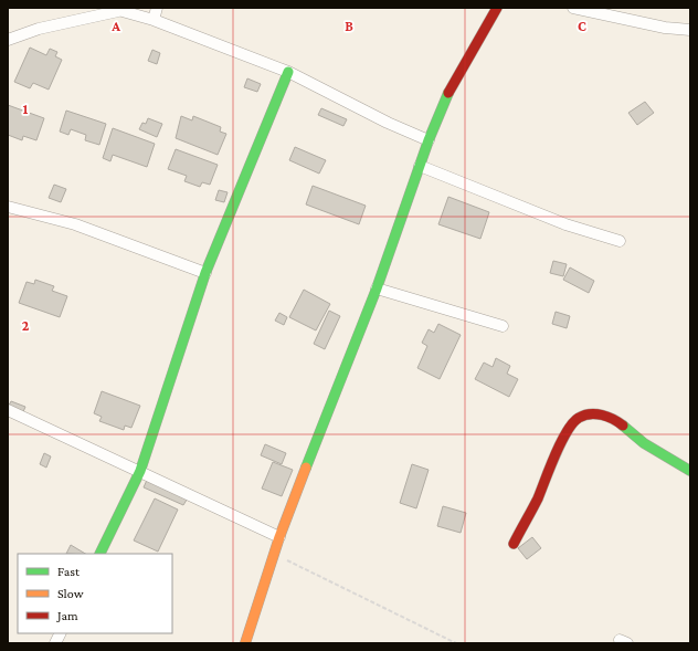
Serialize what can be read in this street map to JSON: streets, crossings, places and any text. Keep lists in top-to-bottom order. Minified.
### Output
{"legend":["Fast","Slow","Jam"],"grid":{"columns":["A","B","C"],"rows":["1","2"]}}
